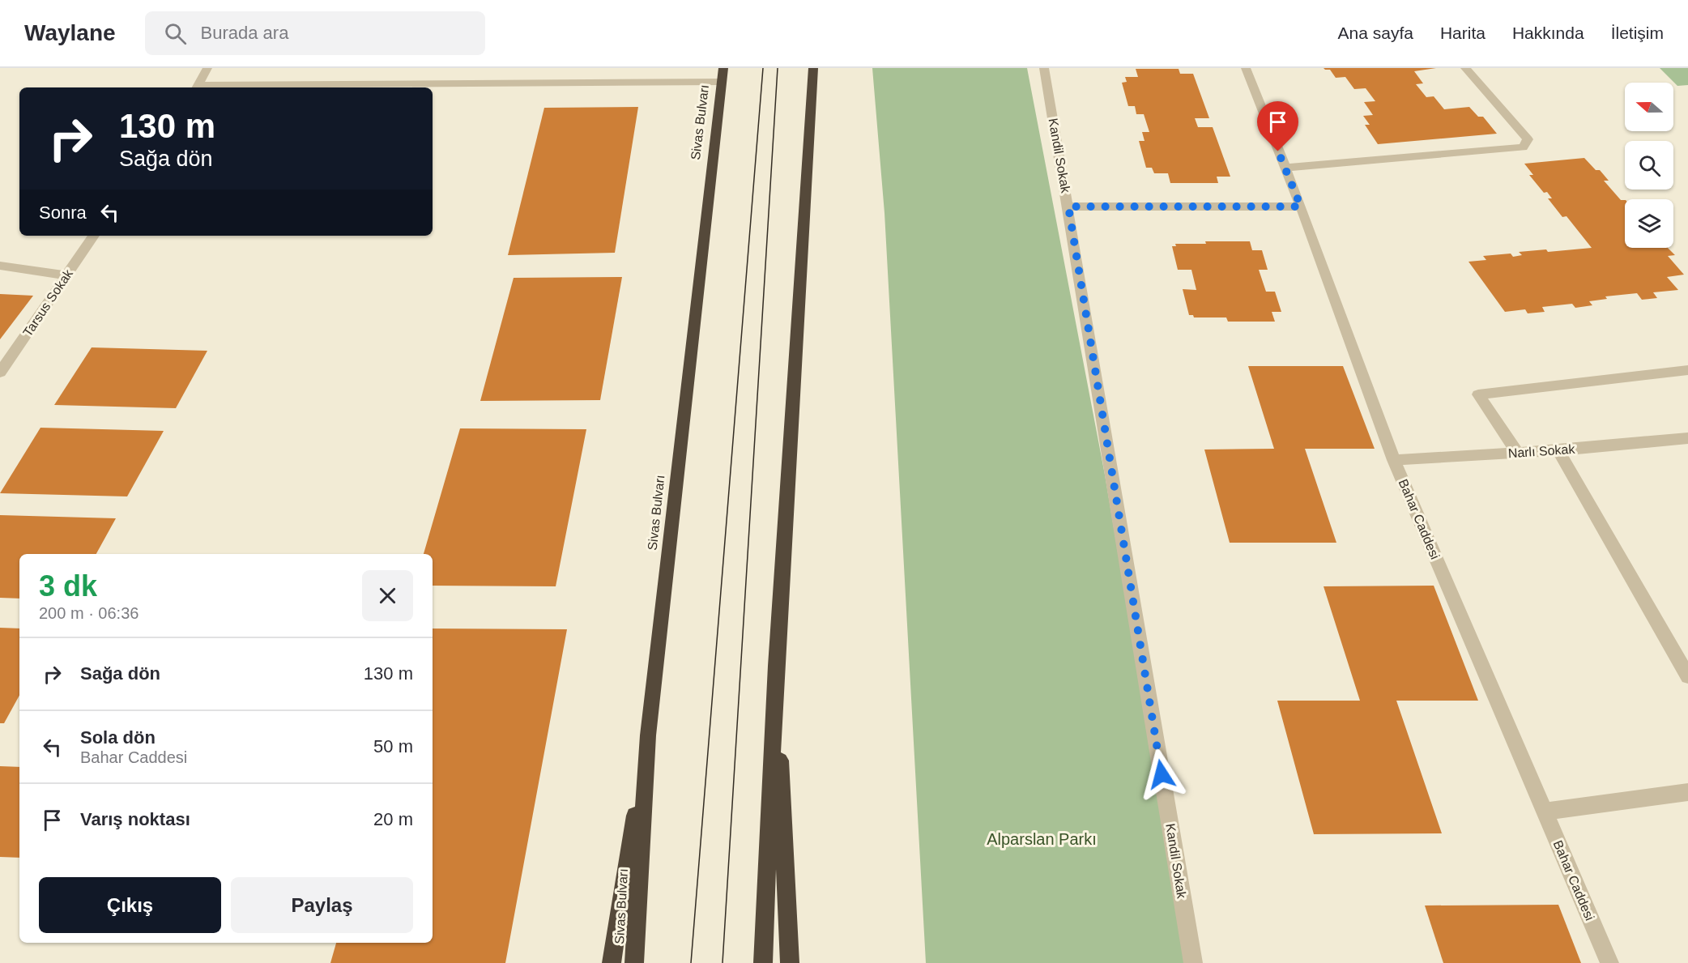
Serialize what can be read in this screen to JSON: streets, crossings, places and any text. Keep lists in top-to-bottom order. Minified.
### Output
{"streets":{"highway":["Sivas Bulvarı"],"street":["Kandil Sokak","Tarsus Sokak","Narlı Sokak","Bahar Caddesi"]},"crossings":[["Narlı Sokak","Bahar Caddesi"]],"parks":["Alparslan Parkı"],"north":"left","page":{"header":"Waylane","search":"Burada ara","nav":["Ana sayfa","Harita","Hakkında","İletişim"],"turn":["130 m","Sağa dön"],"then":"Sonra","heading":["3 dk","200 m · 06:36"],"list":[{"name":"Sağa dön","value":"130 m"},{"name":"Sola dön","note":"Bahar Caddesi","value":"50 m"},{"name":"Varış noktası","value":"20 m"}],"buttons":["Çıkış","Paylaş"]}}
